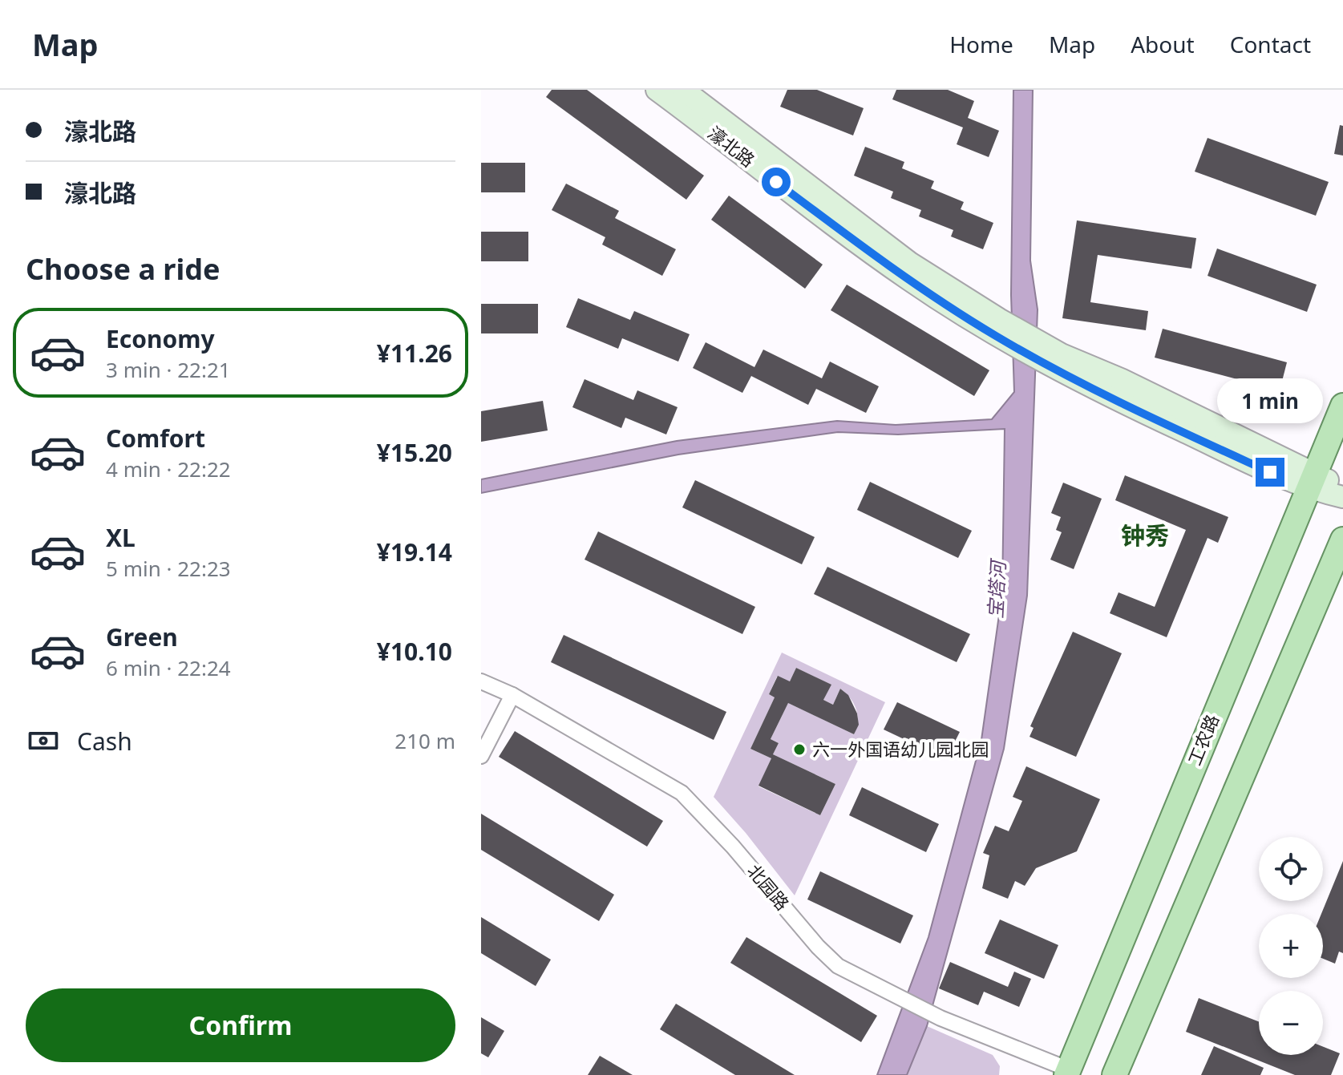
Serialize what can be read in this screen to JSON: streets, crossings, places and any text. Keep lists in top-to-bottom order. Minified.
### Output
{"streets":{"main road":["工农路"],"street":["濠北路","北园路"]},"crossings":[["濠北路","工农路"],["工农路","北园路"]],"districts":["钟秀"],"water":["宝塔河"],"places":["六一外国语幼儿园北园"],"page":{"header":"Map","nav":["Home","Map","About","Contact"],"banner":["濠北路","濠北路"],"heading":"Choose a ride","list":[{"name":"Economy","note":"3 min · 22:21","value":"¥11.26"},{"name":"Comfort","note":"4 min · 22:22","value":"¥15.20"},{"name":"XL","note":"5 min · 22:23","value":"¥19.14"},{"name":"Green","note":"6 min · 22:24","value":"¥10.10"}],"bubble":"1 min","pay":["Cash","210 m"],"map_buttons":["+","−"],"buttons":"Confirm"}}
